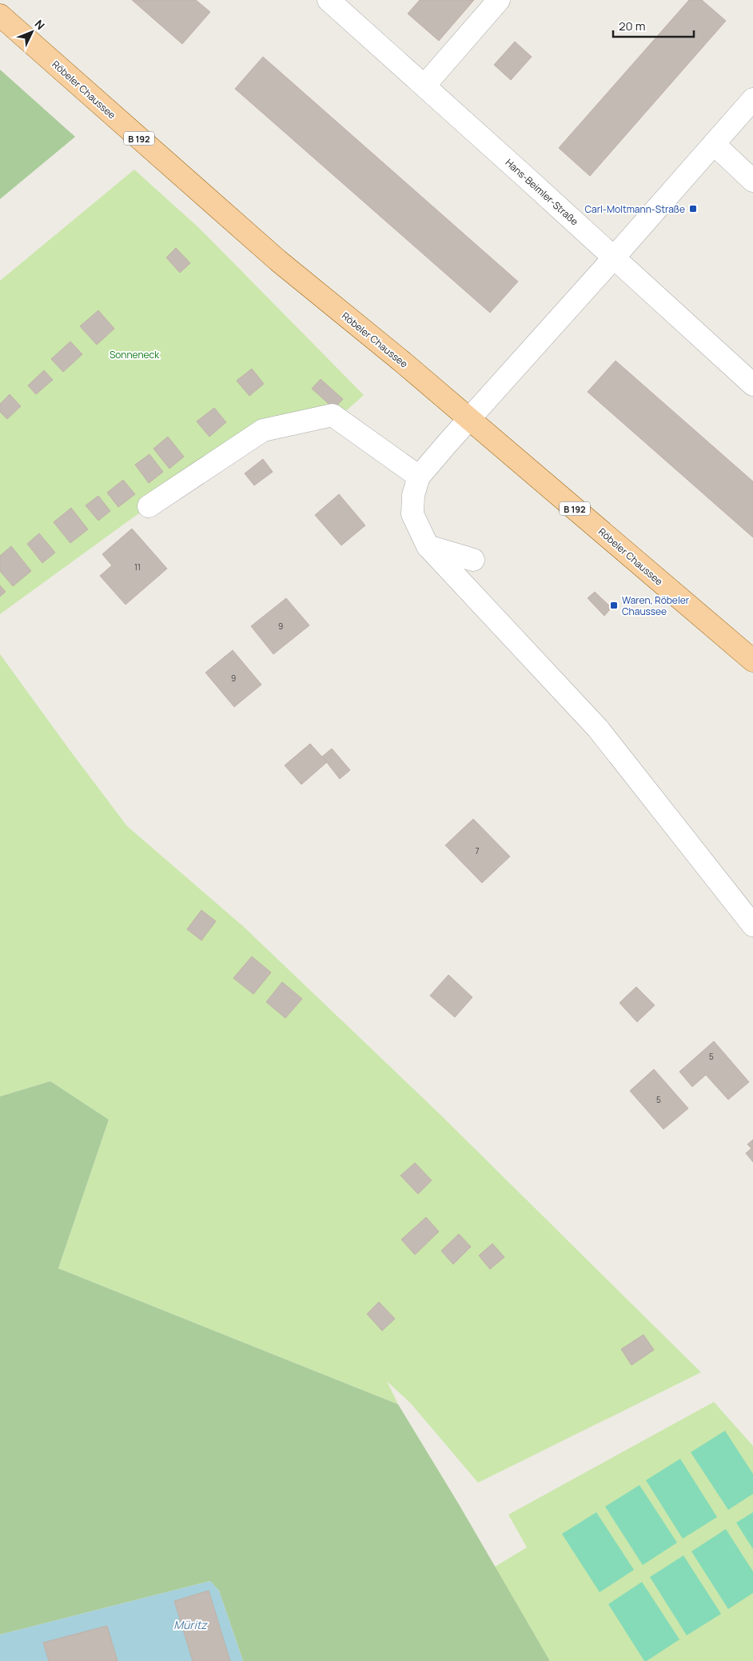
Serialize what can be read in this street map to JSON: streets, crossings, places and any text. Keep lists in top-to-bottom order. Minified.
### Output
{"streets":{"main road":["Röbeler Chaussee","B 192"],"street":["Hans-Beimler-Straße"]},"water":["Müritz"],"parks":["Sonneneck"],"places":{"transit":["Carl-Moltmann-Straße","Waren, Röbeler Chaussee"]},"house_numbers":["11","9","9","7","5","5"],"scale_bar":"20 m","north":"top right"}
